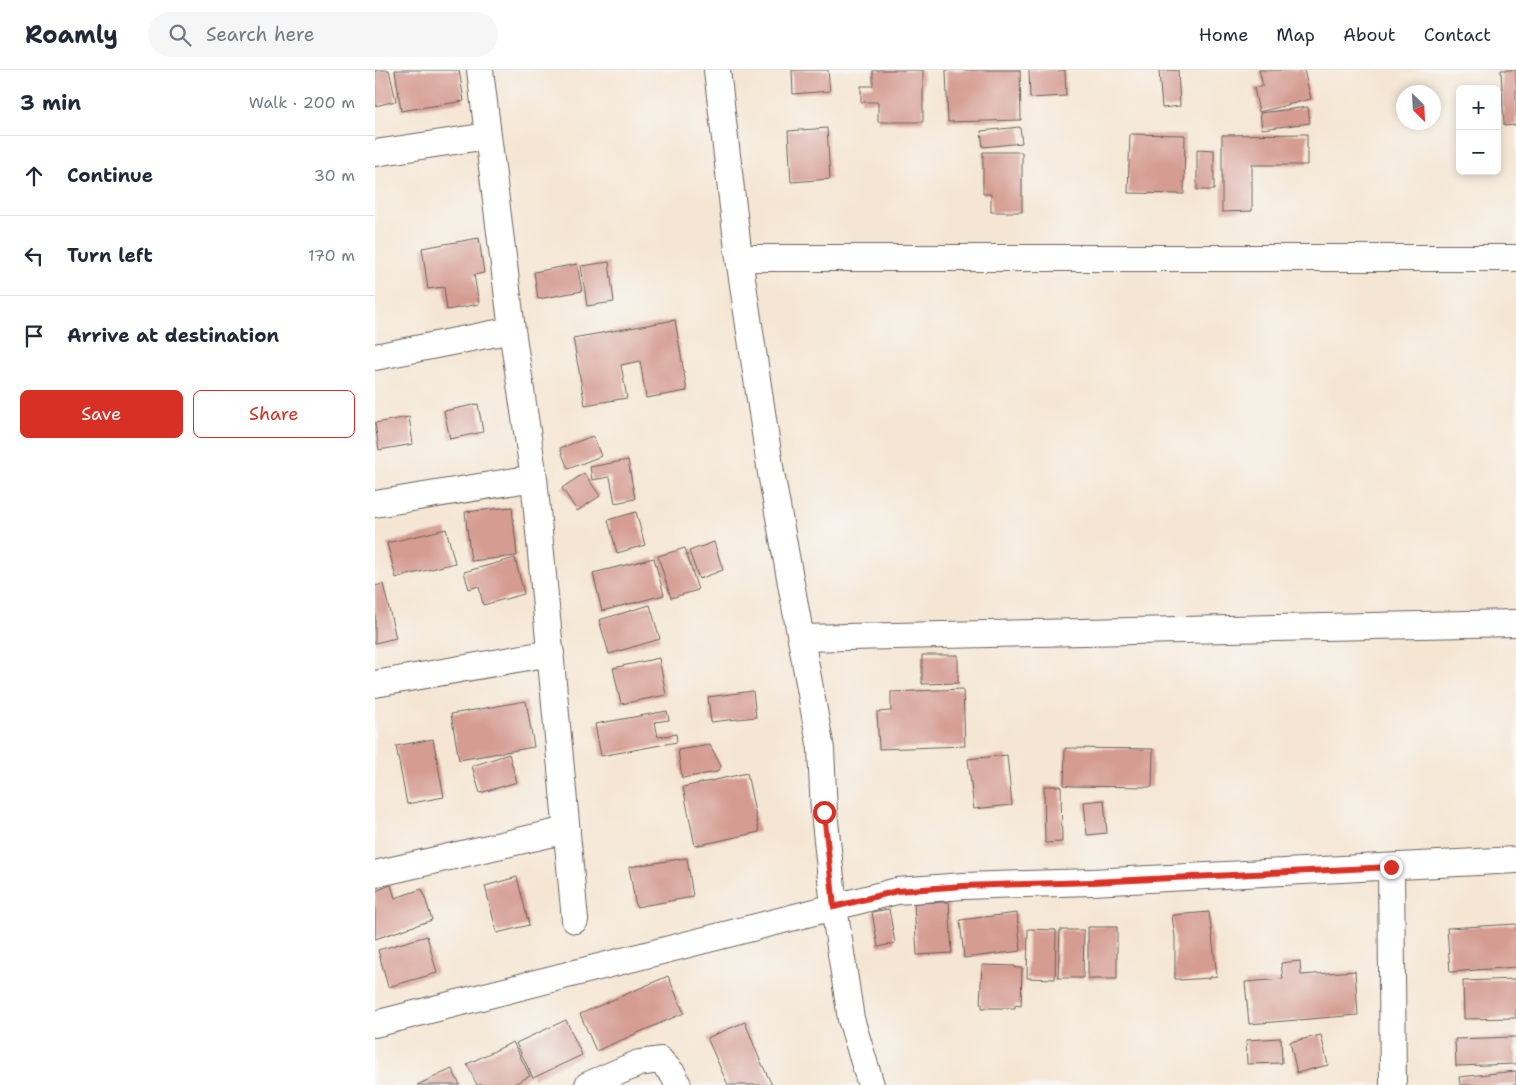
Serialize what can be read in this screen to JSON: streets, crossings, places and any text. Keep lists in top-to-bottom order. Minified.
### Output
{"north":"bottom right","page":{"header":"Roamly","search":"Search here","nav":["Home","Map","About","Contact"],"heading":["3 min","Walk · 200 m"],"map_buttons":["+","−"],"list":[["Continue","30 m"],["Turn left","170 m"],"Arrive at destination"],"buttons":["Save","Share"]}}
